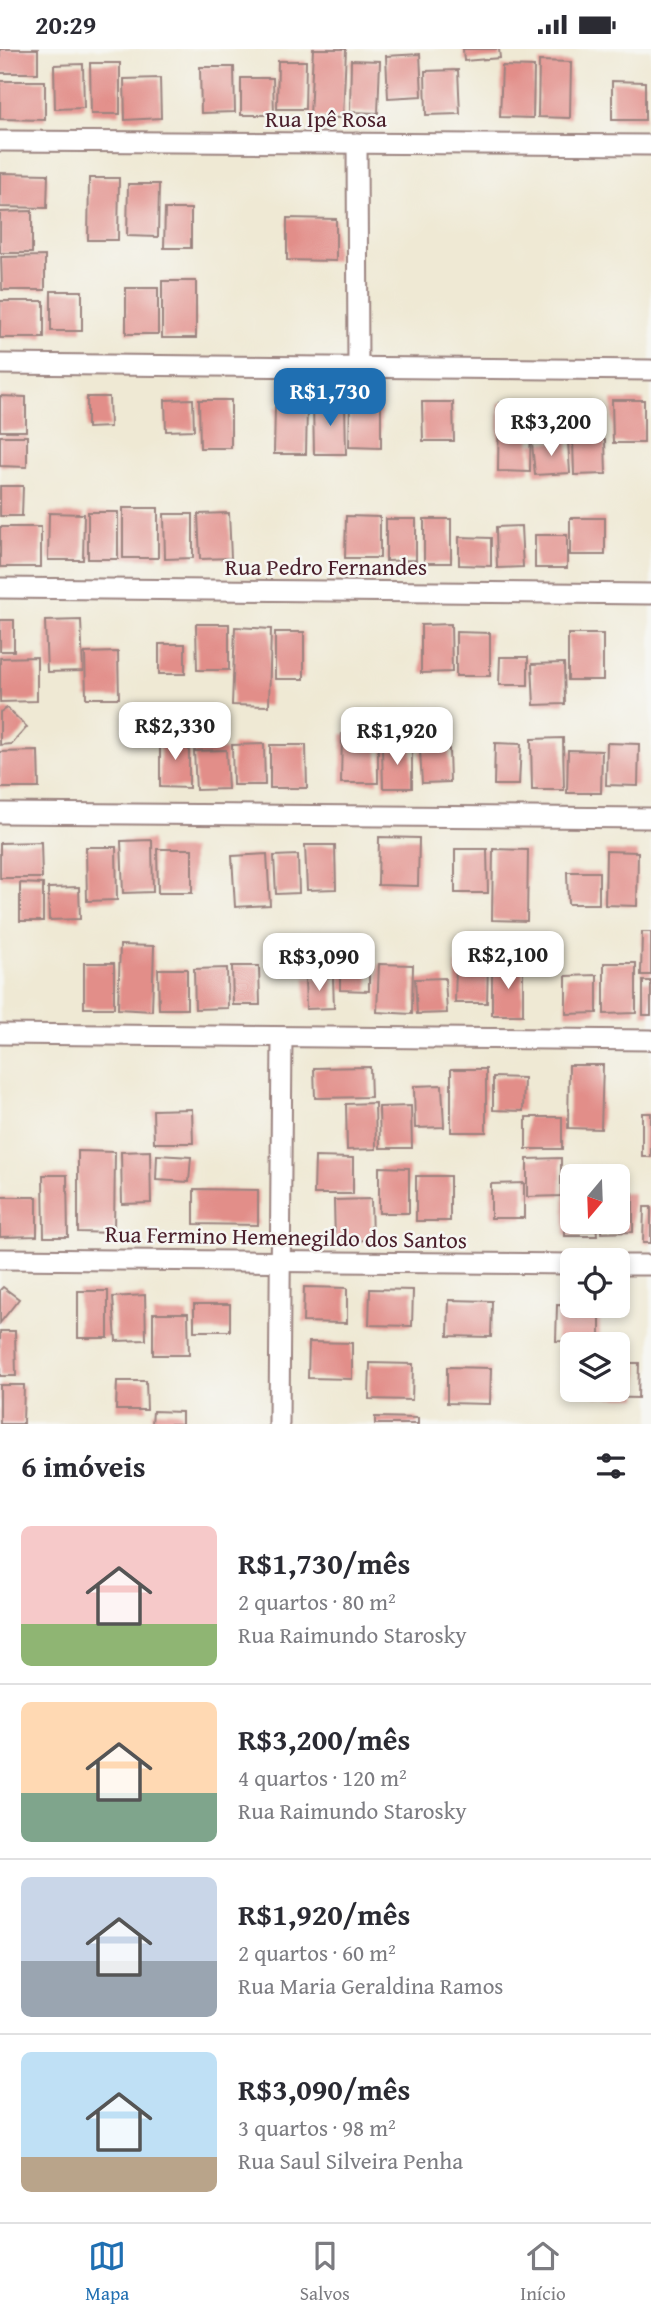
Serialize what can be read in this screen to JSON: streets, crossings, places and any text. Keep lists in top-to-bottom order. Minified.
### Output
{"streets":{"street":["Rua Ipê Rosa","Rua Pedro Fernandes","Rua Fermino Hemenegildo dos Santos"]},"north":"bottom","page":{"status":"20:29","price":["R$1,730","R$3,200","R$2,330","R$1,920","R$2,100","R$3,090"],"heading":"6 imóveis","list":[{"name":"R$1,730/mês","note":"2 quartos · 80 m² · Rua Raimundo Starosky"},{"name":"R$3,200/mês","note":"4 quartos · 120 m² · Rua Raimundo Starosky"},{"name":"R$1,920/mês","note":"2 quartos · 60 m² · Rua Maria Geraldina Ramos"},{"name":"R$3,090/mês","note":"3 quartos · 98 m² · Rua Saul Silveira Penha"}],"tabs":["Mapa","Salvos","Início"]}}
